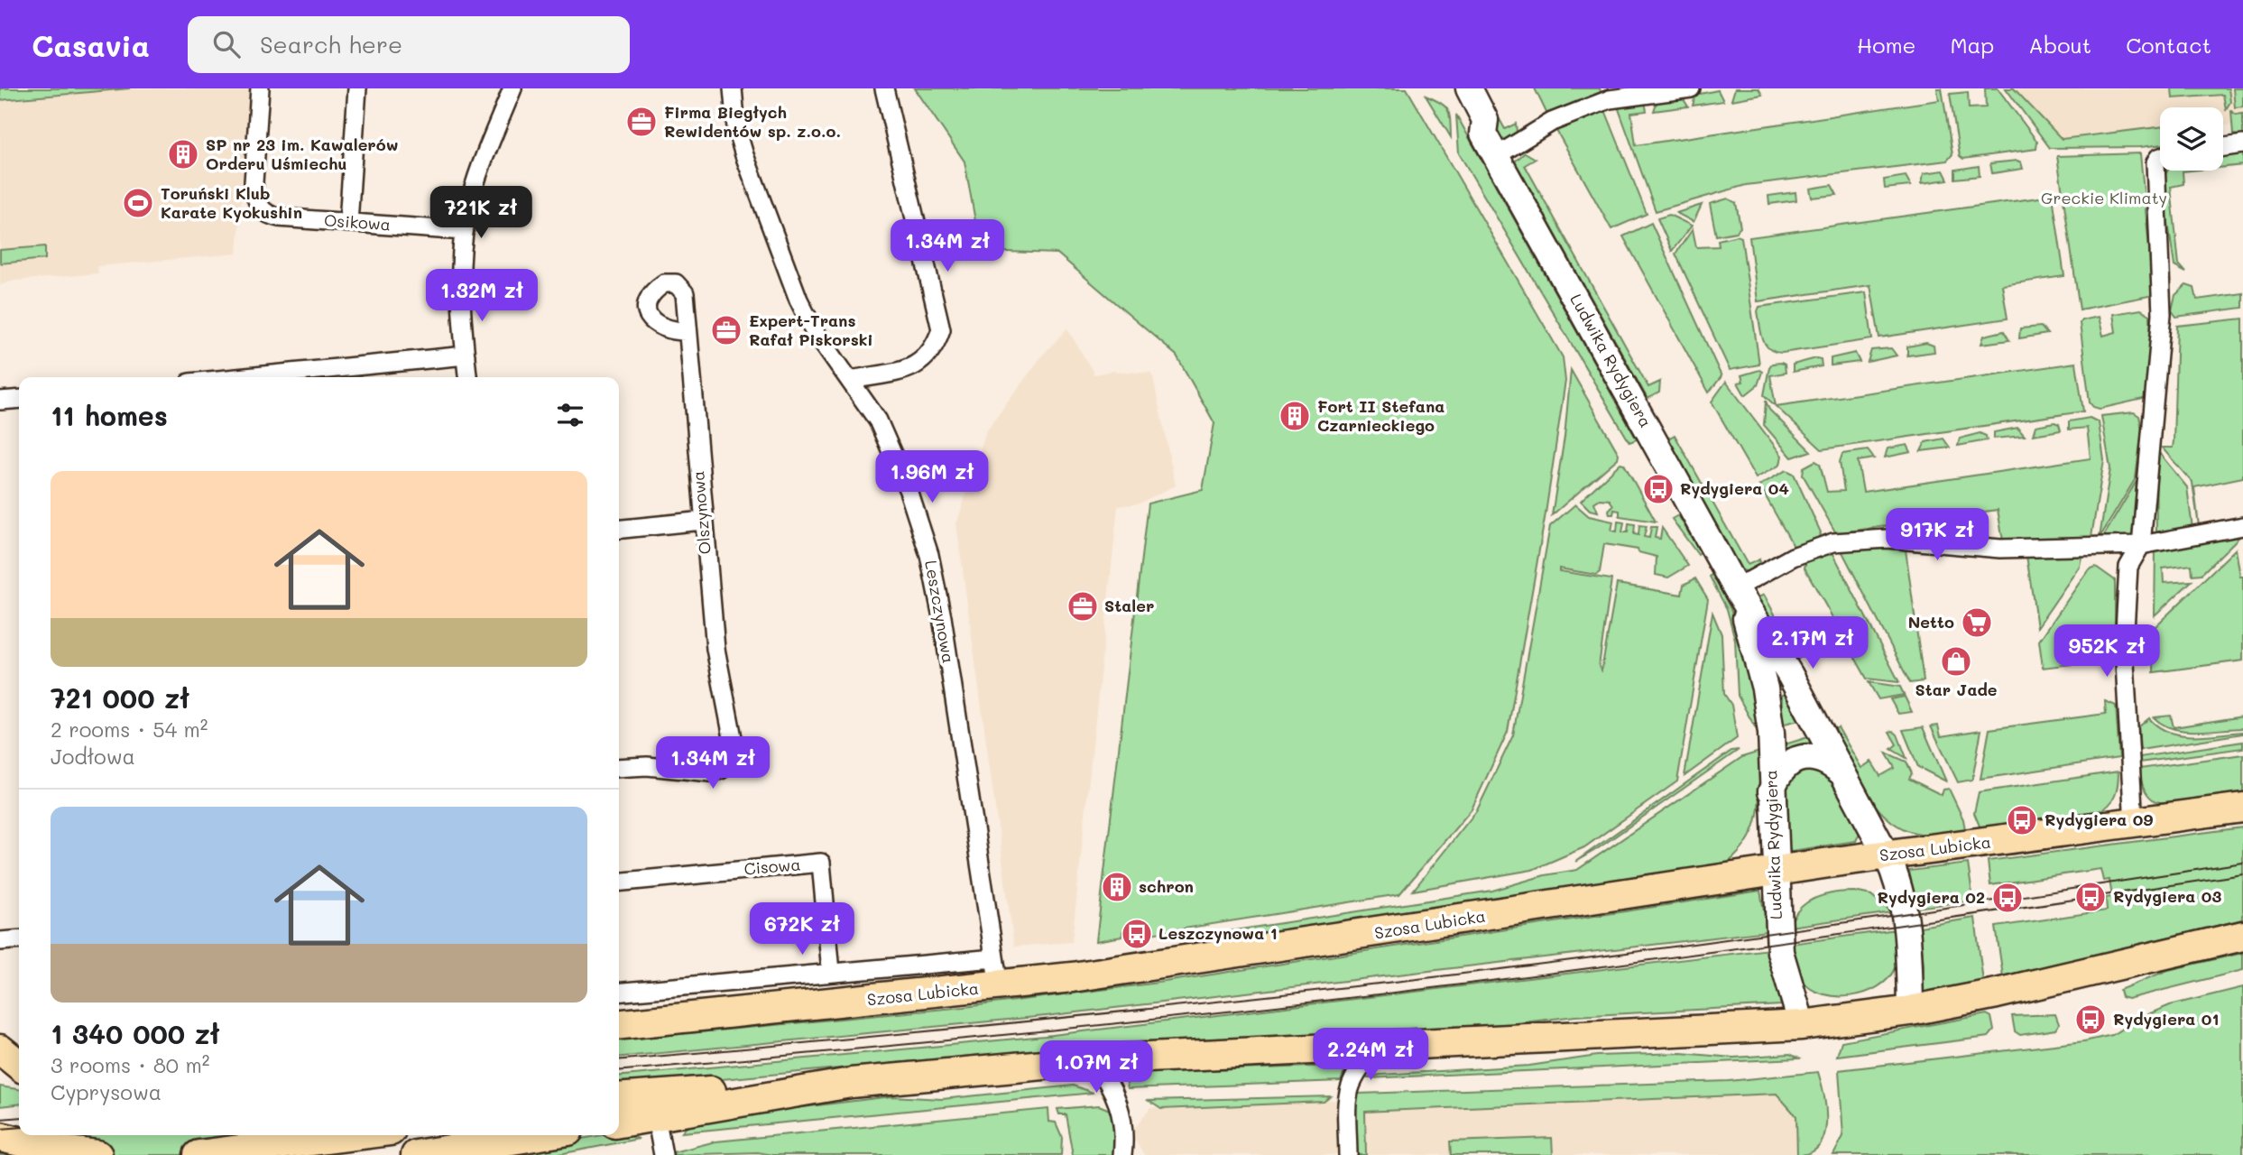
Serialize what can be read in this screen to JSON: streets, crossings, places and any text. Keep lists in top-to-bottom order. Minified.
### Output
{"streets":{"main road":["Szosa Lubicka"],"street":["Osikowa","Ludwika Rydygiera","Olszynowa","Leszczynowa","Cisowa"]},"crossings":[["Ludwika Rydygiera","Szosa Lubicka"],["Leszczynowa","Szosa Lubicka"]],"parks":["Greckie Klimaty"],"places":{"office":["Firma Biegłych Rewidentów sp. z.o.o.","Expert-Trans Rafał Piskorski","Staler"],"building":["SP nr 23 im. Kawalerów Orderu Uśmiechu","Fort II Stefana Czarnieckiego","schron"],"sports":["Toruński Klub Karate Kyokushin"],"bus stop":["Rydygiera 04","Rydygiera 09","Rydygiera 03","Rydygiera 02","Leszczynowa 1","Rydygiera 01"],"supermarket":["Netto"],"shop":["Star Jade"]},"page":{"header":"Casavia","search":"Search here","nav":["Home","Map","About","Contact"],"price":["721K zł","1.34M zł","1.32M zł","1.96M zł","917K zł","2.17M zł","952K zł","1.34M zł","672K zł","2.24M zł","1.07M zł"],"heading":"11 homes","list":[{"name":"721 000 zł","note":"2 rooms · 54 m² · Jodłowa"},{"name":"1 340 000 zł","note":"3 rooms · 80 m² · Cyprysowa"}]}}
